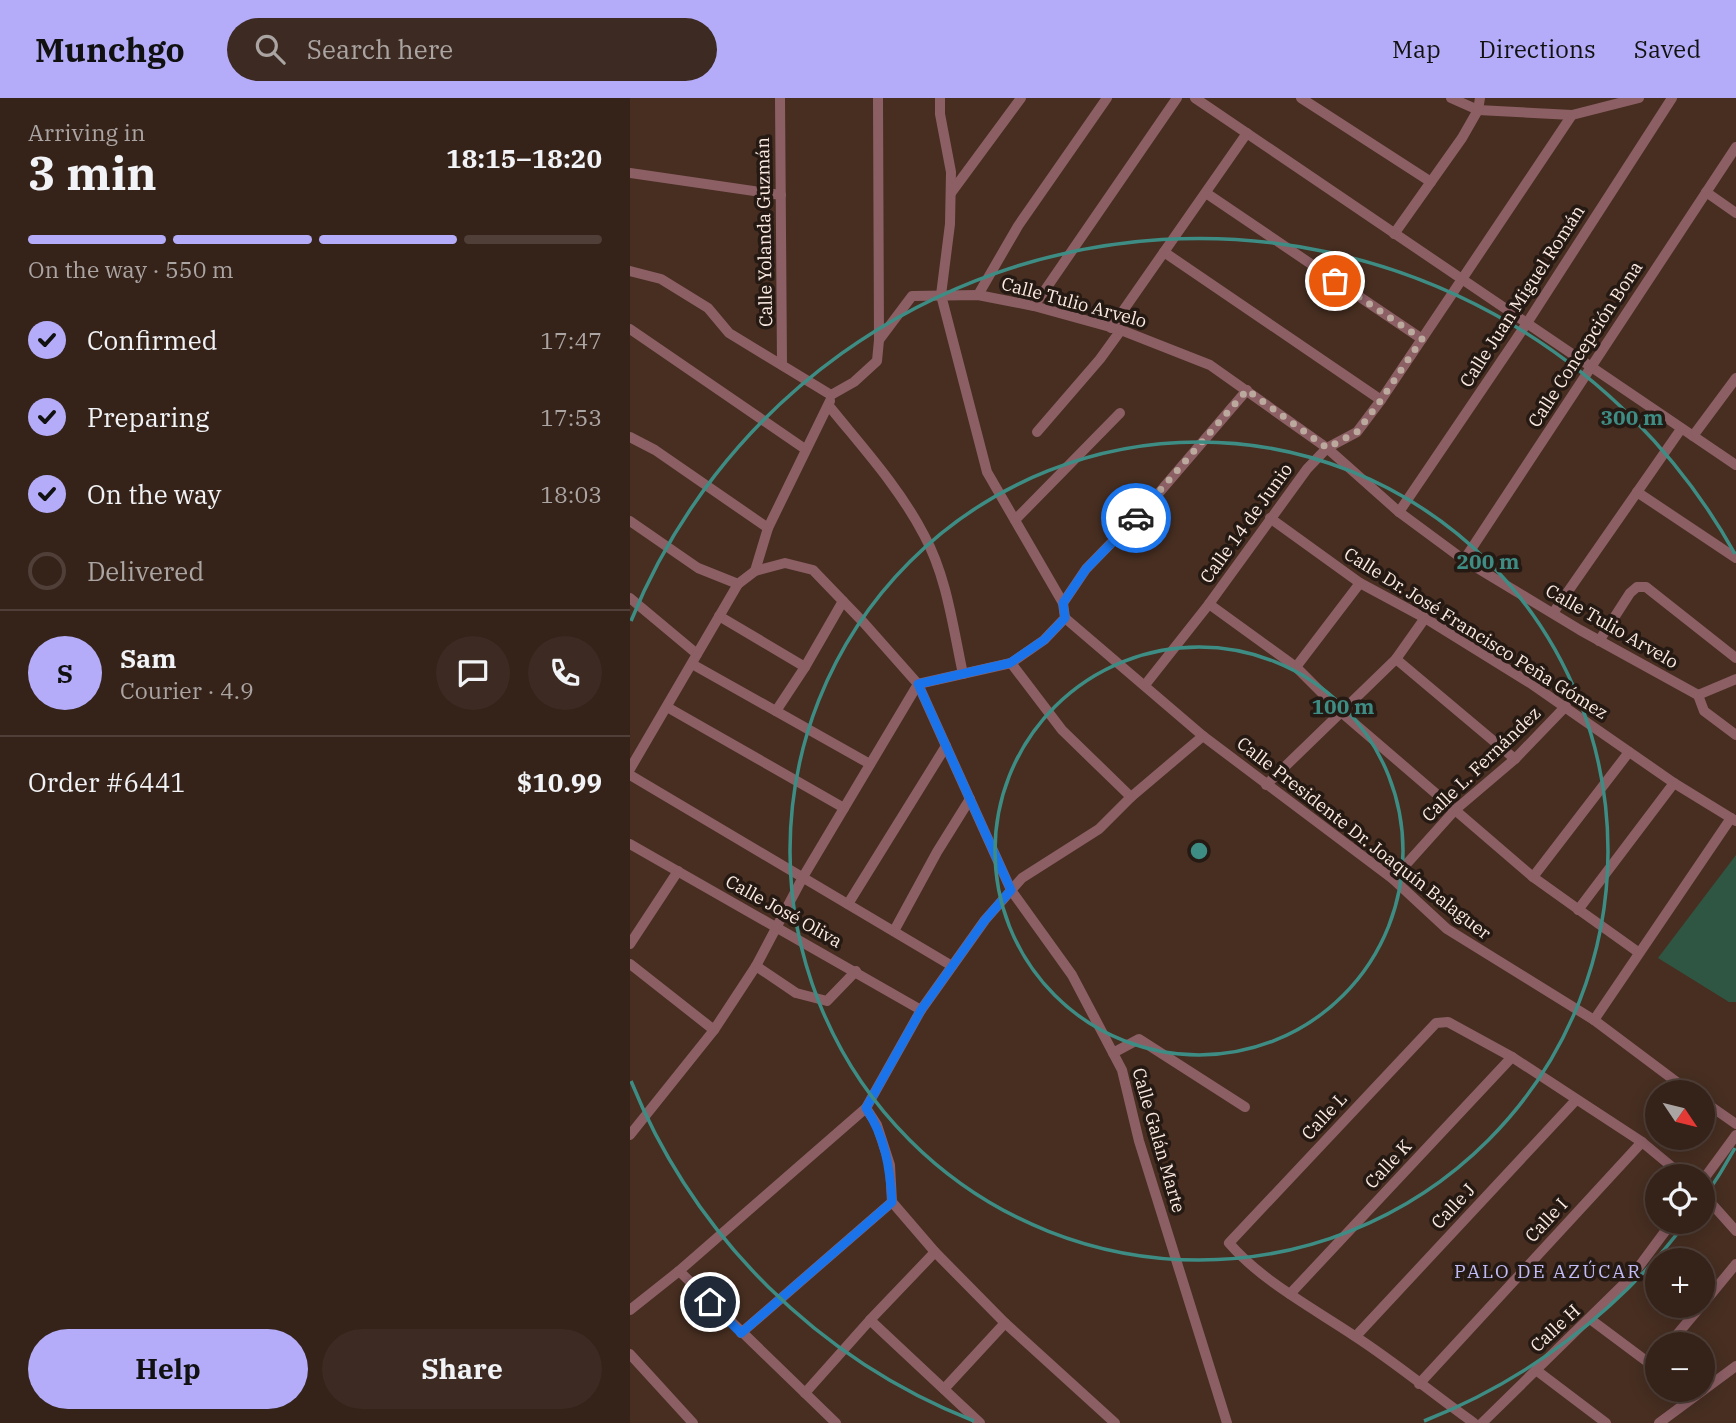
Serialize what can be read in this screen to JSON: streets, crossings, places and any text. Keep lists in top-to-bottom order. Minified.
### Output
{"streets":{"street":["Calle Yolanda Guzmán","Calle Juan Miguel Román","Calle Tulio Arvelo","Calle Concepción Bona","Calle 14 de Junio","Calle Dr. José Francisco Peña Gómez","Calle L. Fernández","Calle Presidente Dr. Joaquín Balaguer","Calle José Oliva","Calle L","Calle Galán Marte","Calle K","Calle J","Calle I","Calle H"]},"crossings":[["Calle Juan Miguel Román","Calle Tulio Arvelo"],["Calle Tulio Arvelo","Calle Concepción Bona"],["Calle Tulio Arvelo","Calle 14 de Junio"],["Calle Tulio Arvelo","Calle Galán Marte"],["Calle 14 de Junio","Calle Dr. José Francisco Peña Gómez"],["Calle 14 de Junio","Calle Presidente Dr. Joaquín Balaguer"],["Calle Dr. José Francisco Peña Gómez","Calle L. Fernández"],["Calle L. Fernández","Calle Presidente Dr. Joaquín Balaguer"],["Calle L","Calle K"]],"districts":["PALO DE AZÚCAR"],"north":"bottom right","page":{"header":"Munchgo","search":"Search here","nav":["Map","Directions","Saved"],"heading":["3 min","Arriving in","18:15–18:20"],"panel":["Sam","Courier · 4.9","Order #6441","$10.99"],"bar":"On the way · 550 m","list":[["Confirmed","17:47"],["Preparing","17:53"],["On the way","18:03"],"Delivered"],"round":"S","map_buttons":["+","−"],"buttons":["Help","Share"]},"rings":["300 m","200 m","100 m"]}
